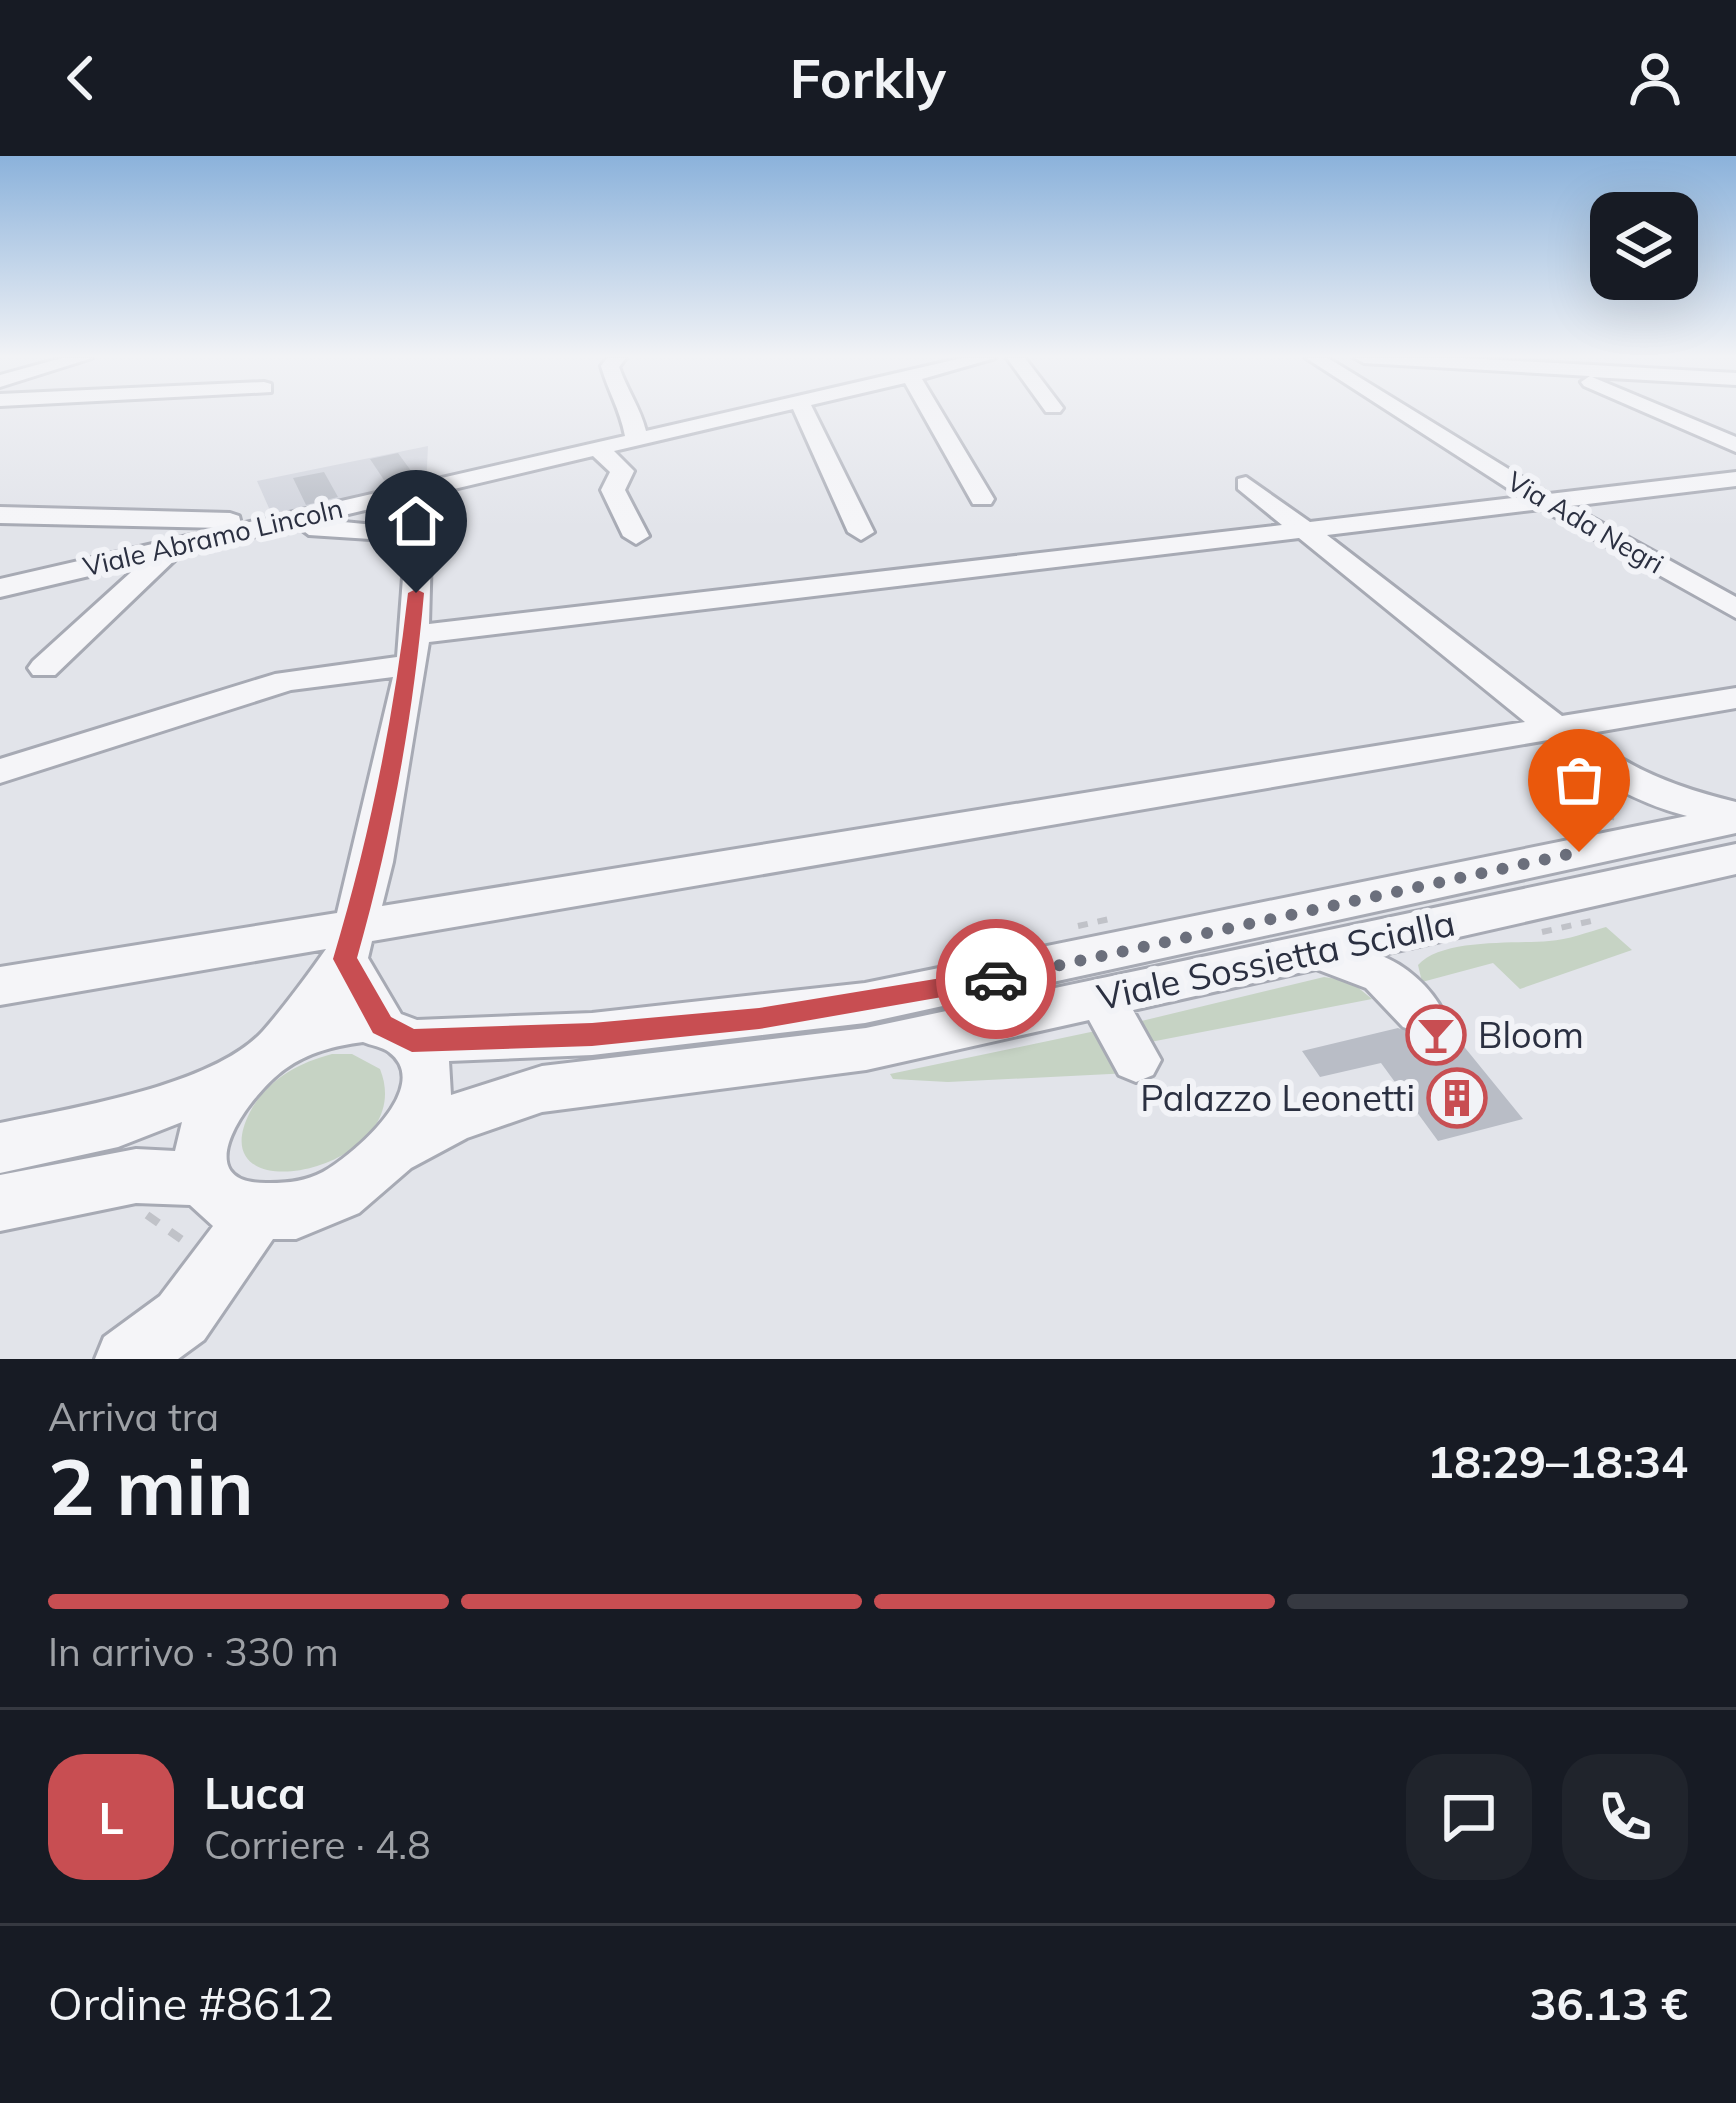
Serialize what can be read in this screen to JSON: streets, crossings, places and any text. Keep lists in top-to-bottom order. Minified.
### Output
{"streets":{"street":["Via Ada Negri","Viale Abramo Lincoln","Viale Sossietta Scialla"]},"places":{"bar":["Bloom"],"building":["Palazzo Leonetti"]},"page":{"header":"Forkly","heading":["2 min","Arriva tra","18:29–18:34"],"panel":["Luca","Corriere · 4.8","Ordine #8612","36.13 €"],"bar":"In arrivo · 330 m","round":"L"}}
